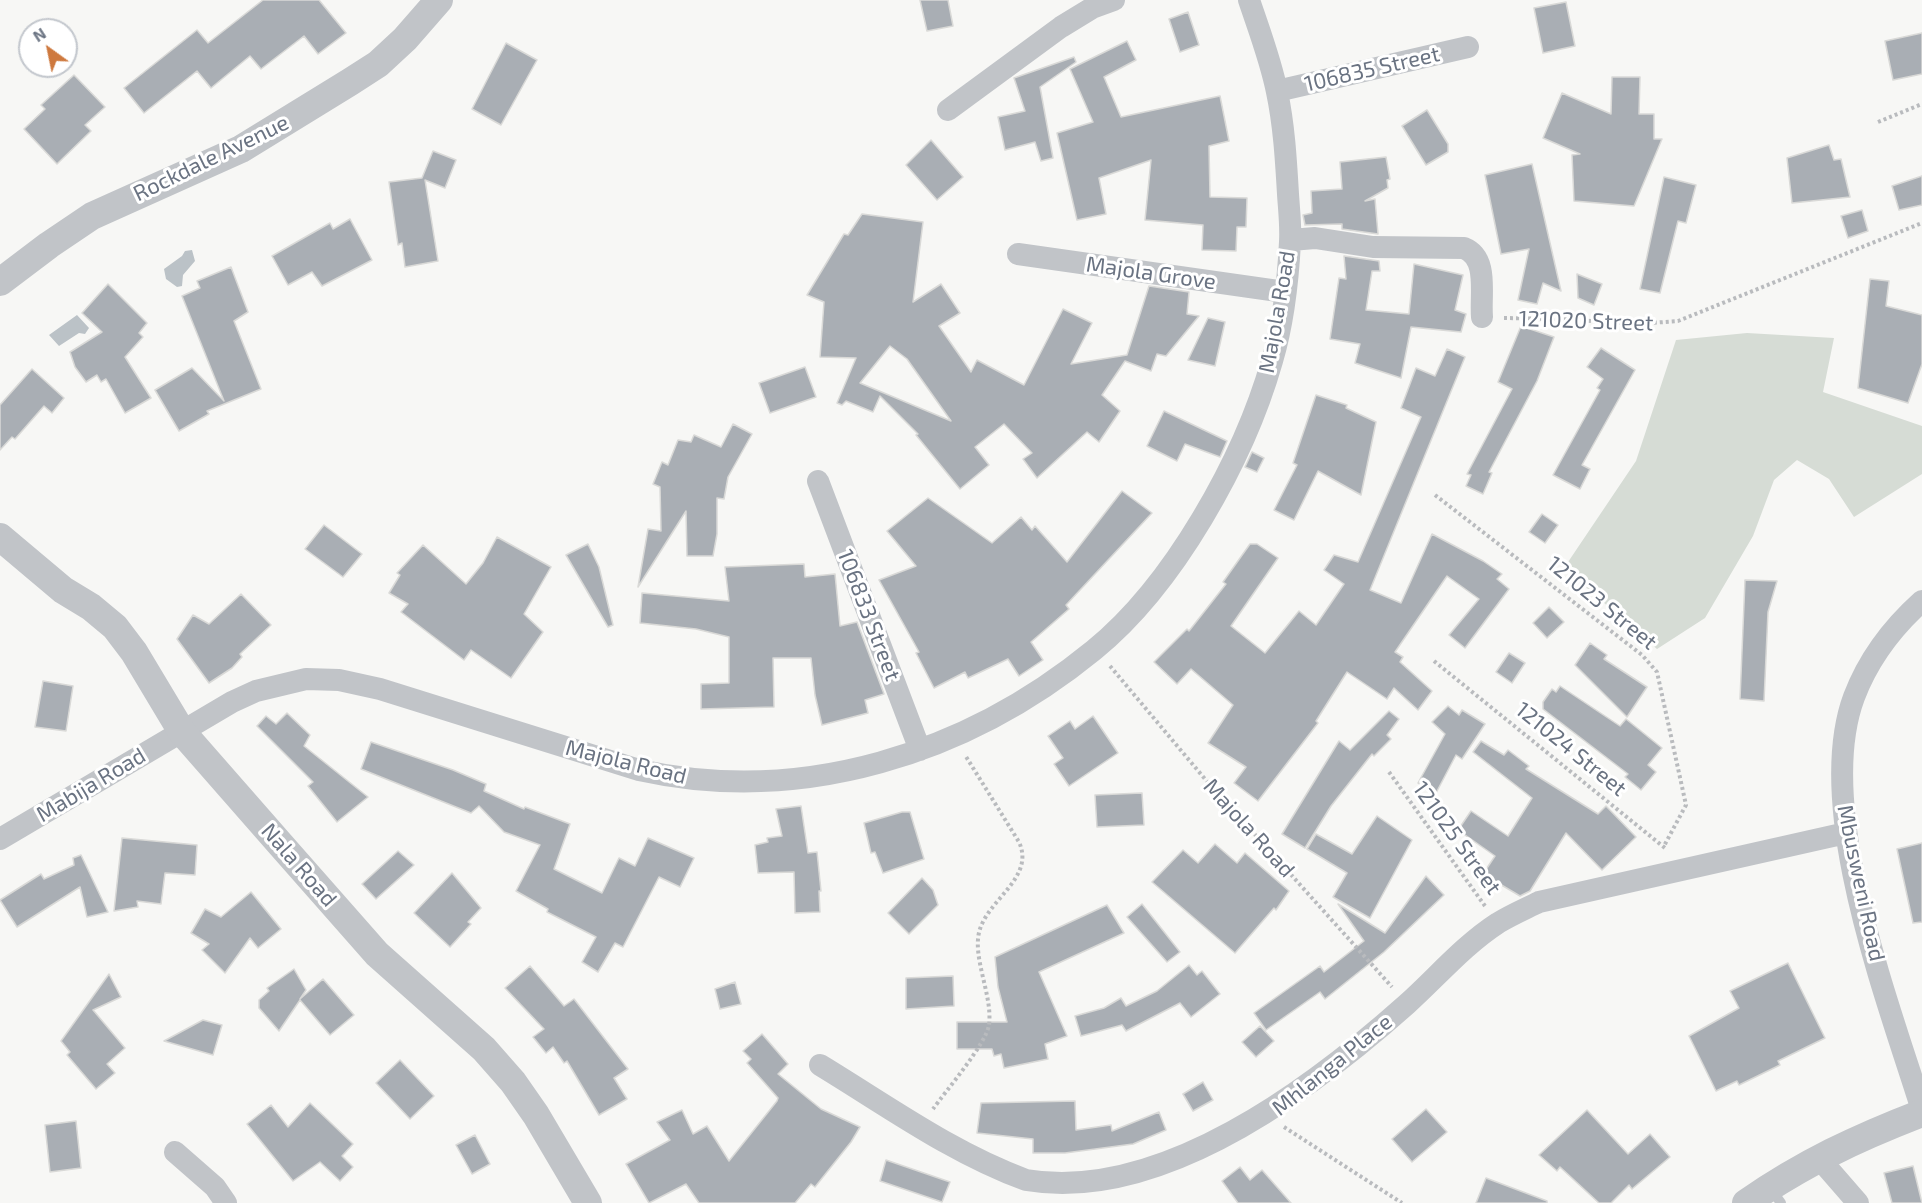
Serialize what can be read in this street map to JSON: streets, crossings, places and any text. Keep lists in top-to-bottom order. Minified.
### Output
{"streets":{"street":["106835 Street","Rockdale Avenue","Majola Grove","Majola Road","106833 Street","Mabija Road","Nala Road","Mbusweni Road","Mhlanga Place"],"path":["121020 Street","121023 Street","121024 Street","121025 Street"]},"crossings":[["106835 Street","Majola Road"],["Majola Grove","Majola Road"],["Majola Road","106833 Street"],["Majola Road","Mabija Road"],["Majola Road","Nala Road"],["Majola Road","Mhlanga Place"],["121023 Street","121024 Street"],["121024 Street","Mhlanga Place"],["Mabija Road","Nala Road"],["121025 Street","Mhlanga Place"],["Mbusweni Road","Mhlanga Place"]],"north":"top left"}
